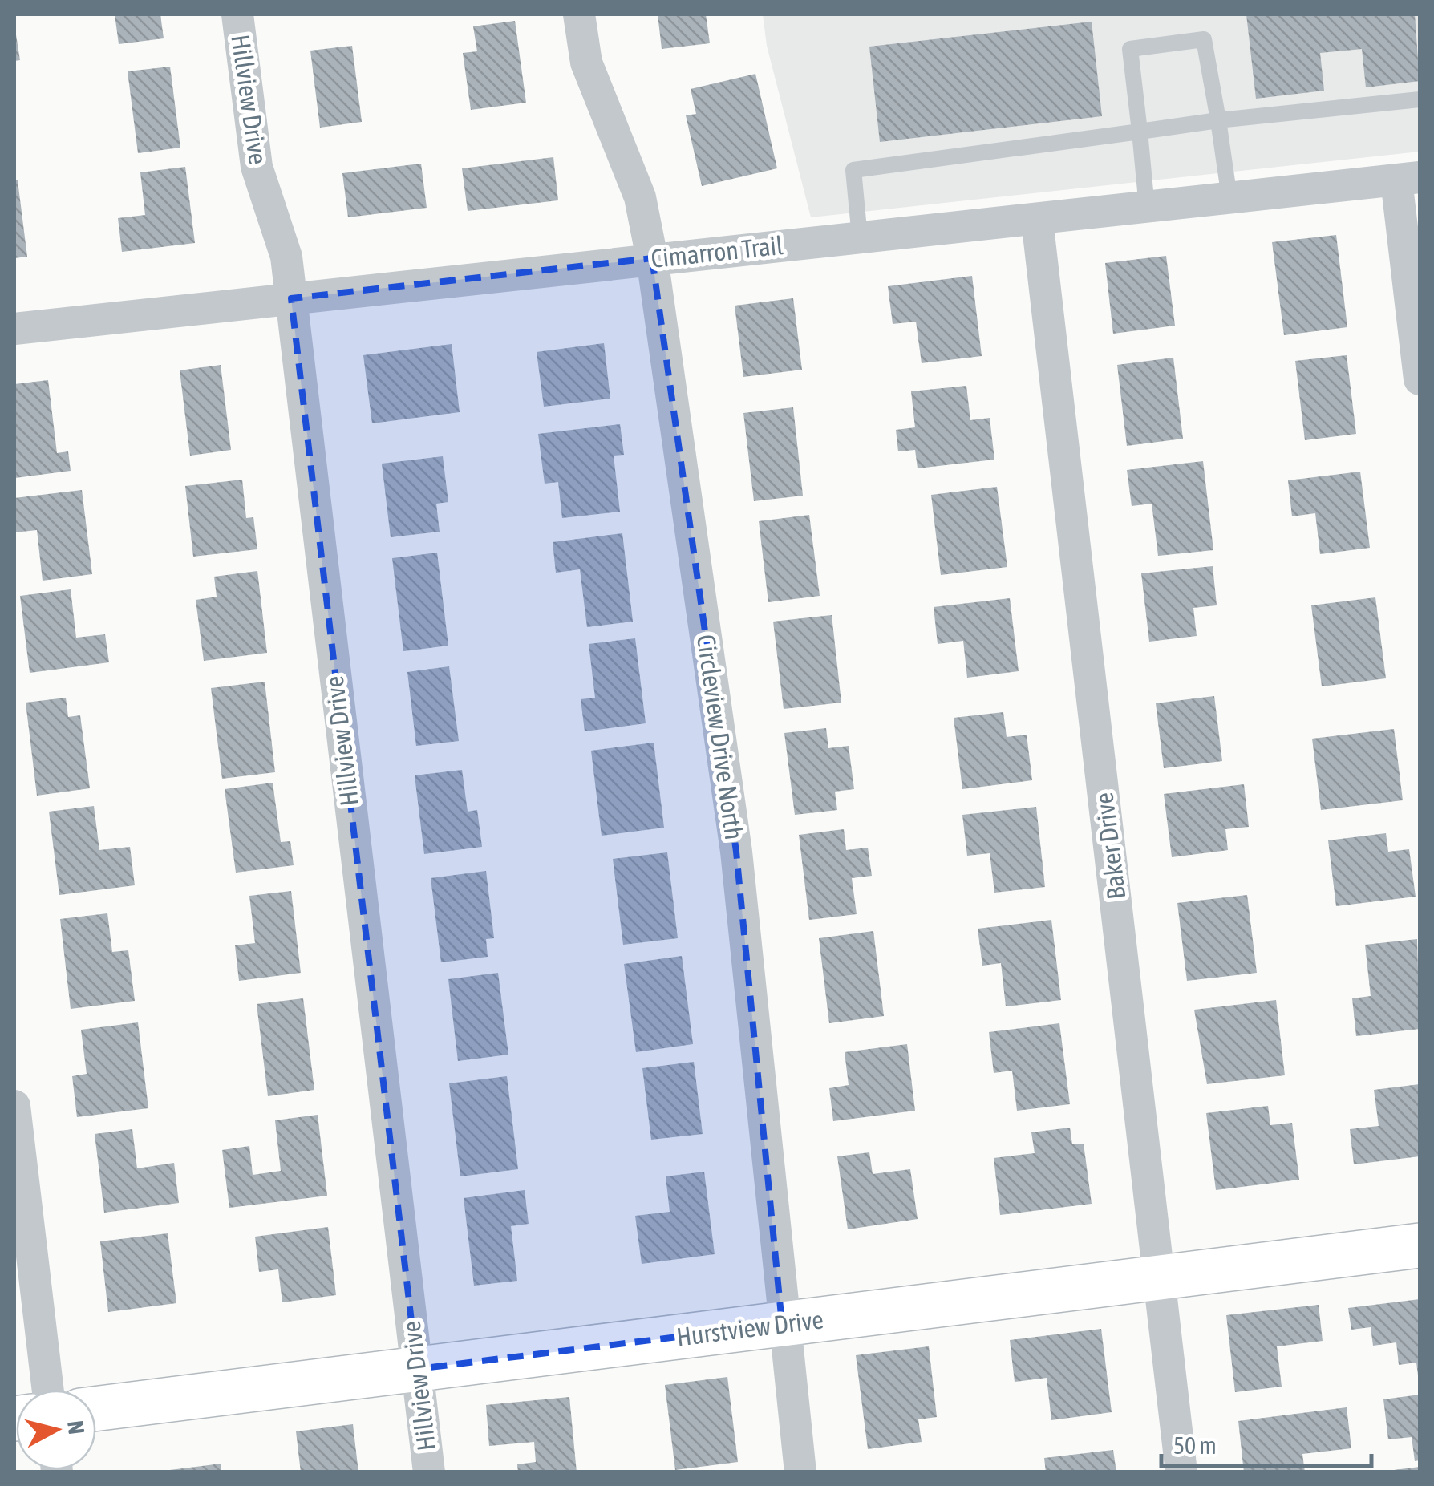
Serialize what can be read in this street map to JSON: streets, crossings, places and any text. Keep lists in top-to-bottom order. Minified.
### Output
{"streets":{"street":["Hillview Drive","Cimarron Trail","Circleview Drive North","Baker Drive","Hurstview Drive"]},"crossings":[["Hillview Drive","Cimarron Trail"],["Hillview Drive","Hurstview Drive"],["Cimarron Trail","Circleview Drive North"],["Cimarron Trail","Baker Drive"],["Circleview Drive North","Hurstview Drive"],["Baker Drive","Hurstview Drive"]],"scale_bar":"50 m","north":"right"}
